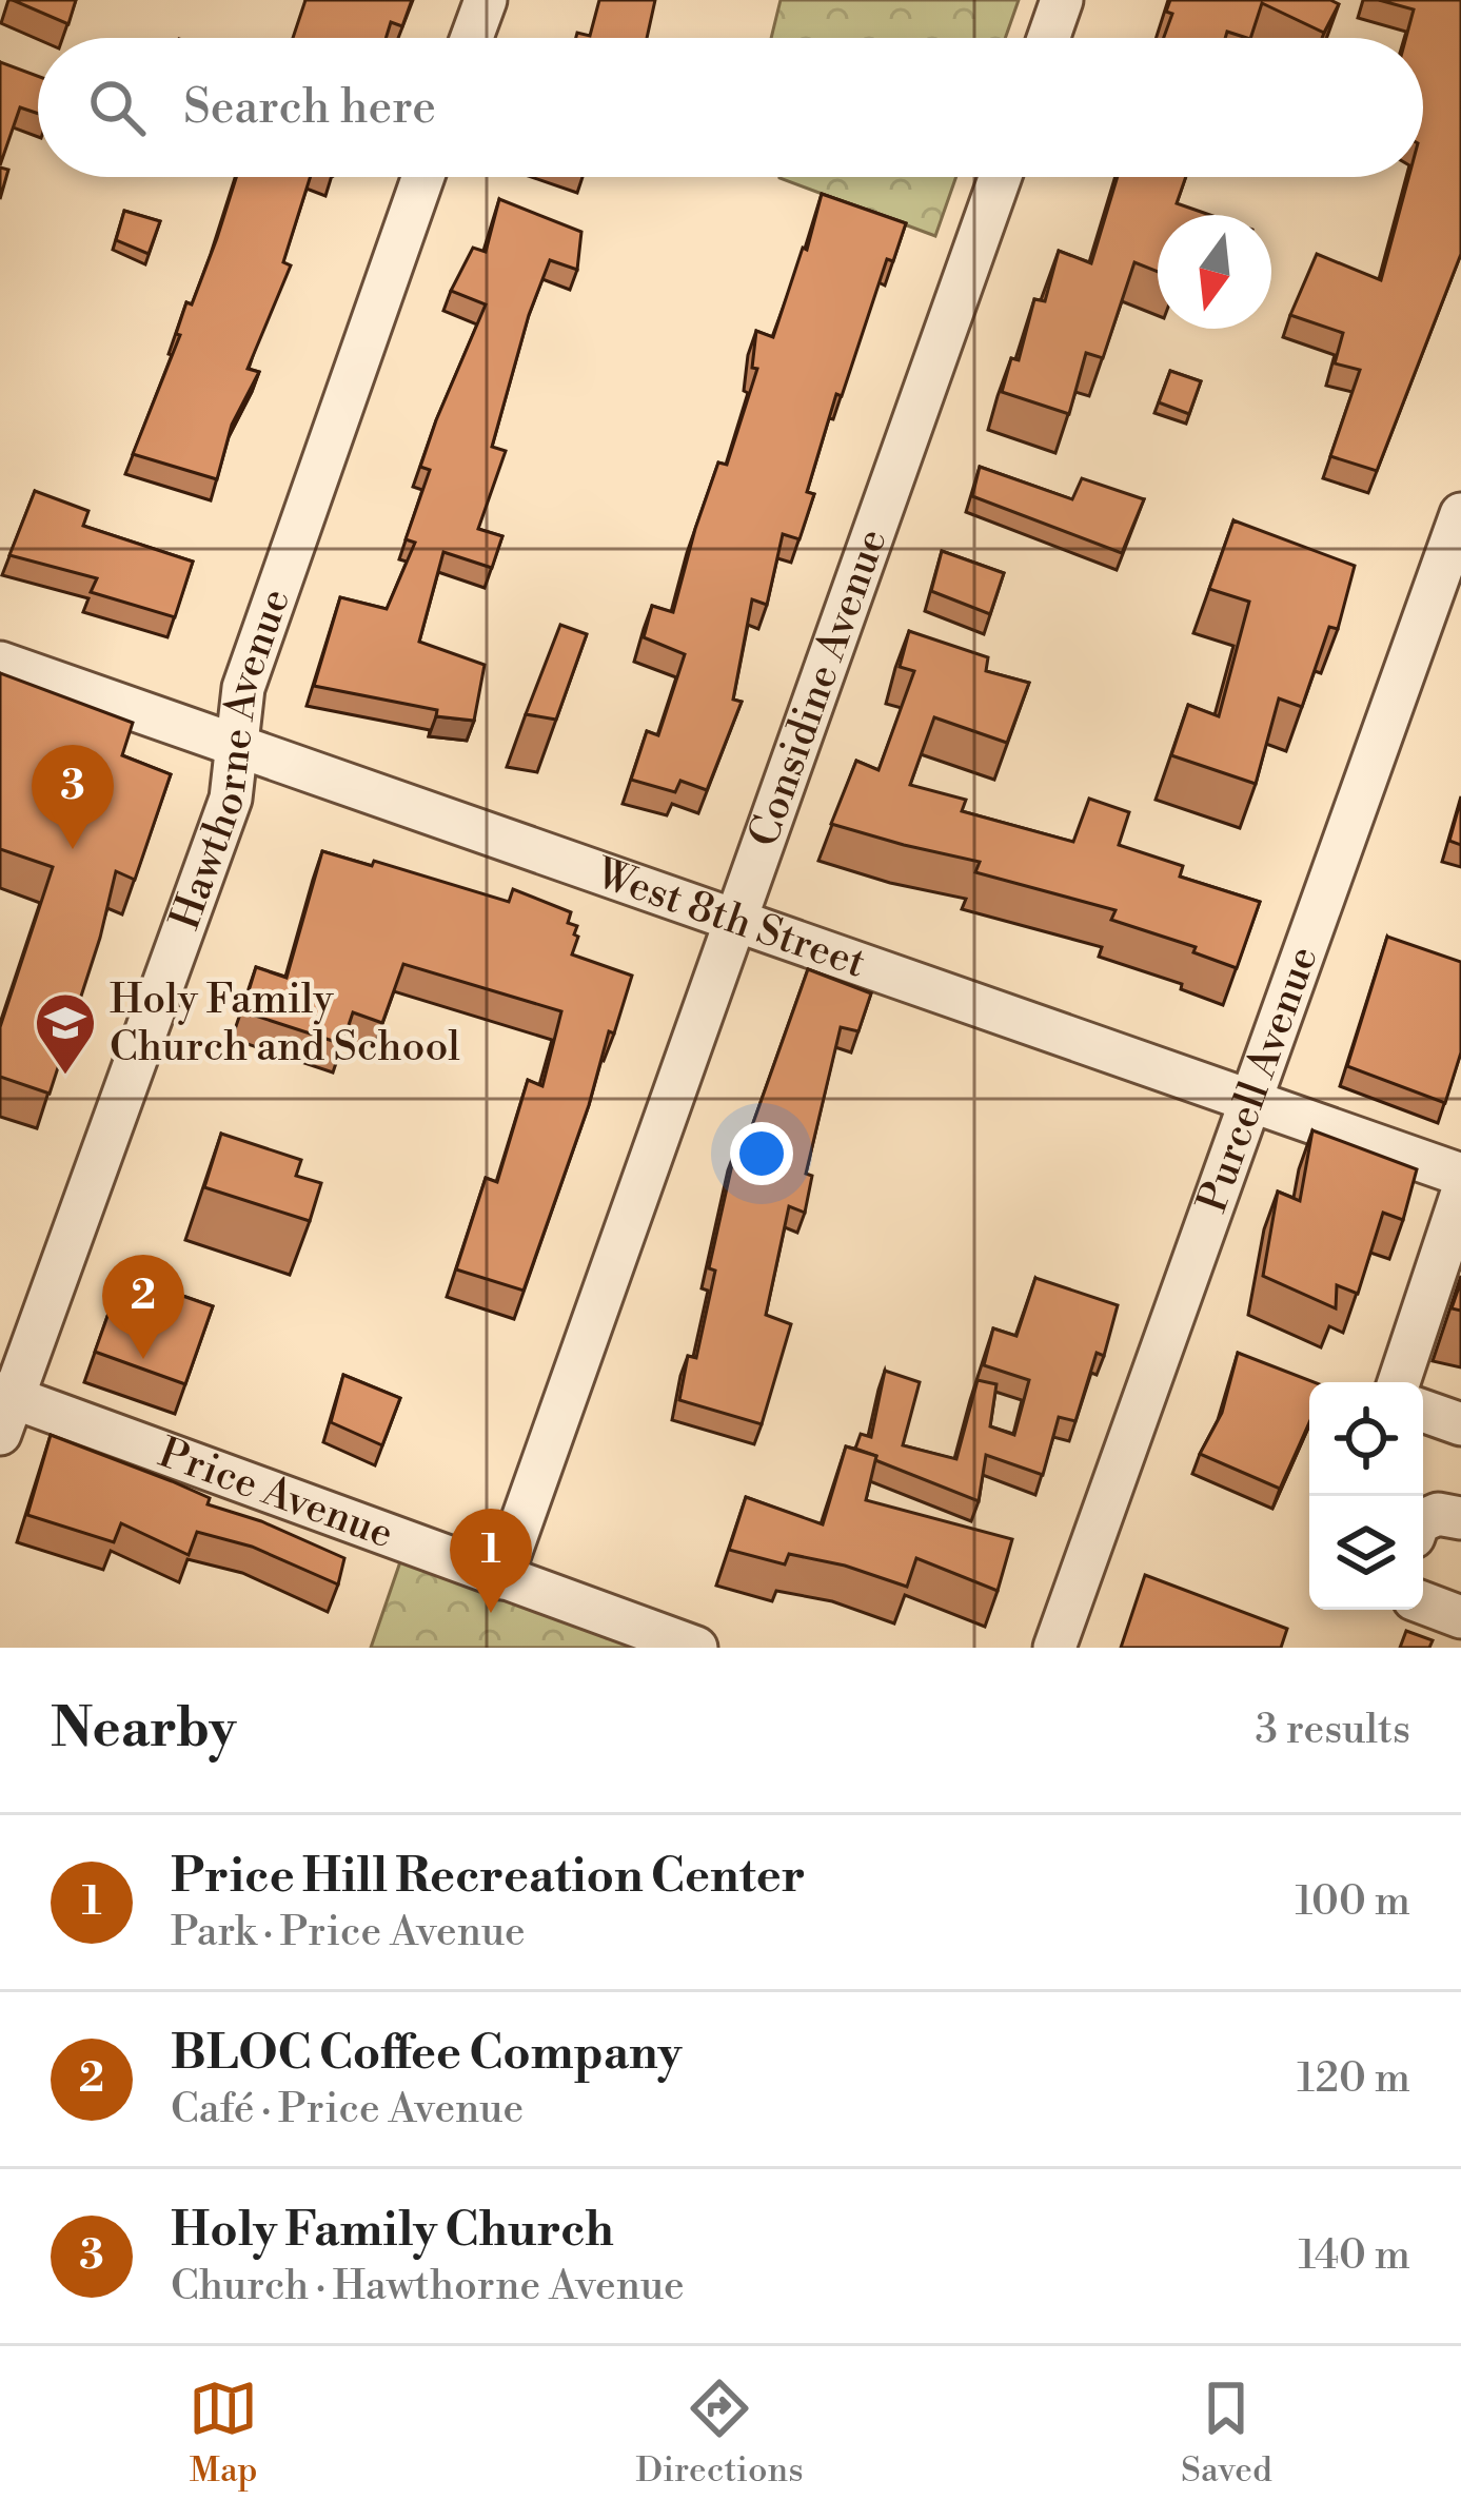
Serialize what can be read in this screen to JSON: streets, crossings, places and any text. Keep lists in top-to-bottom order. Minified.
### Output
{"streets":{"street":["Considine Avenue","Hawthorne Avenue","West 8th Street","Purcell Avenue","Price Avenue"]},"crossings":[["Considine Avenue","West 8th Street"],["Considine Avenue","Price Avenue"],["Hawthorne Avenue","West 8th Street"],["Hawthorne Avenue","Price Avenue"],["West 8th Street","Purcell Avenue"]],"places":{"school or university":["Holy Family Church and School"]},"north":"bottom","page":{"search":"Search here","pins":["3","2","1"],"heading":["Nearby","3 results"],"list":[{"mark":"1","name":"Price Hill Recreation Center","note":"Park · Price Avenue","value":"100 m"},{"mark":"2","name":"BLOC Coffee Company","note":"Café · Price Avenue","value":"120 m"},{"mark":"3","name":"Holy Family Church","note":"Church · Hawthorne Avenue","value":"140 m"}],"nav":["Map","Directions","Saved"]}}
